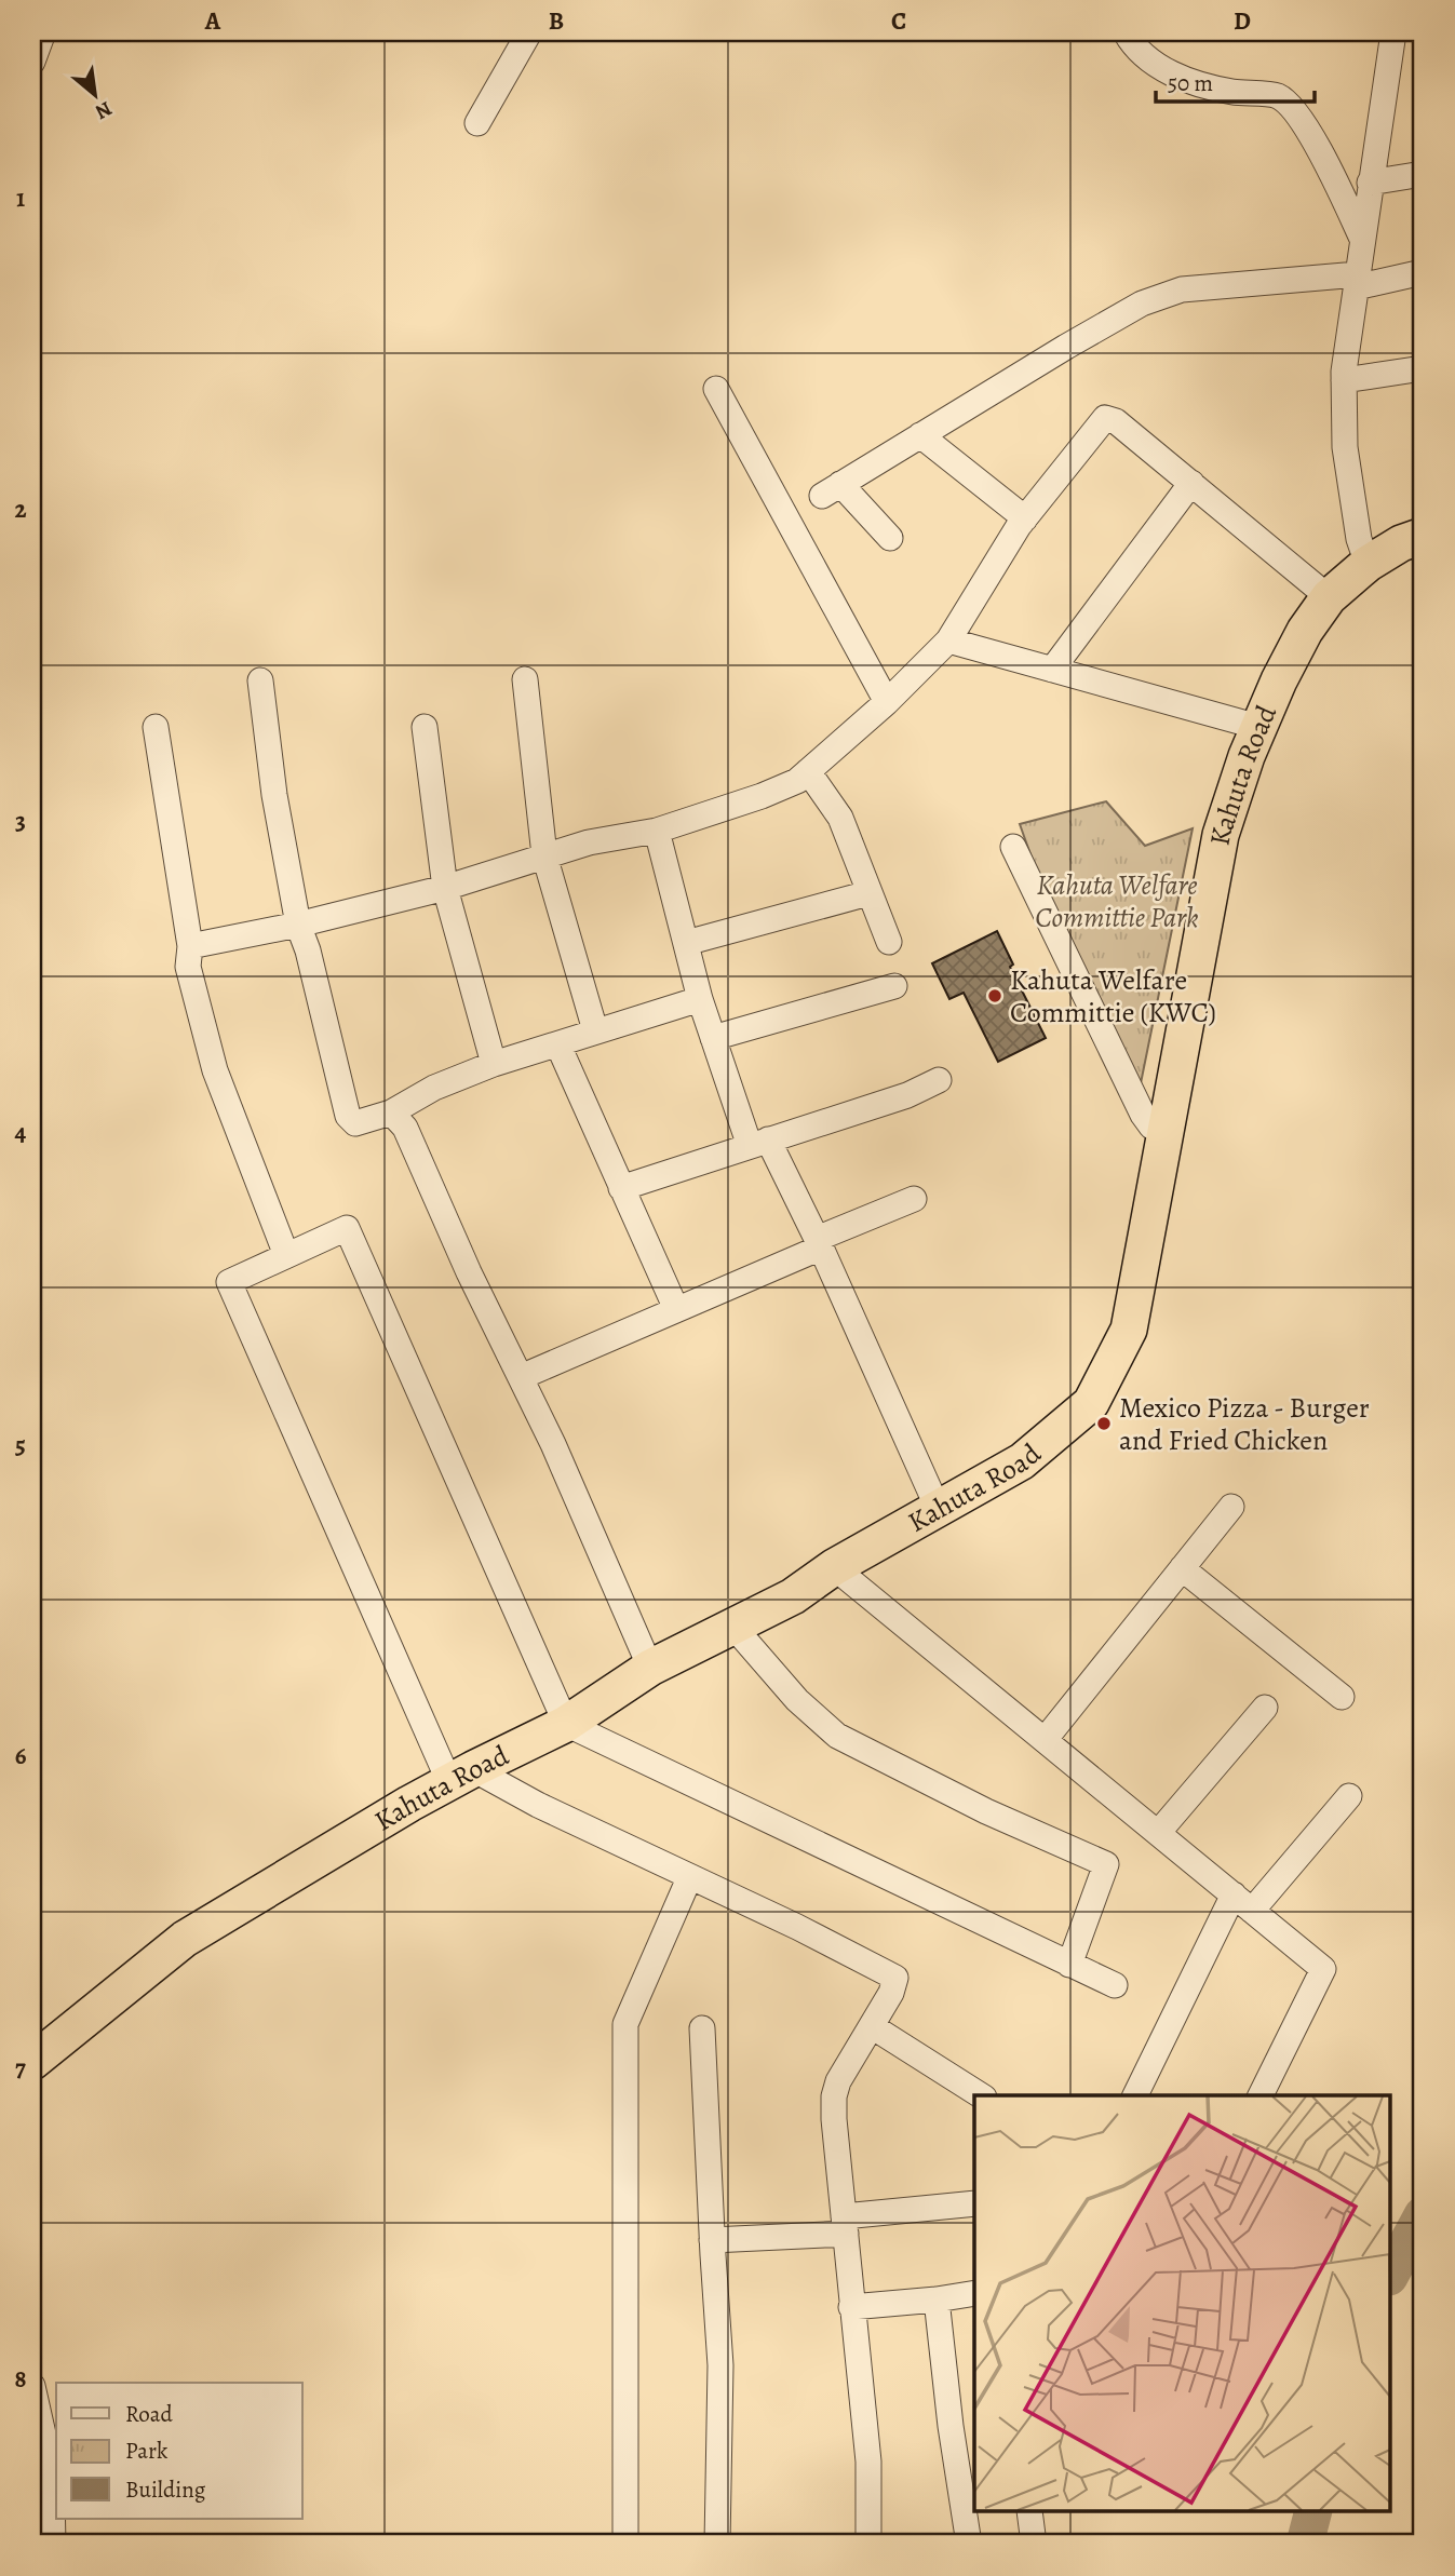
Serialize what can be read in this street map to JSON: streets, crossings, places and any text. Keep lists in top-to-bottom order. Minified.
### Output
{"streets":{"highway":["Kahuta Road"]},"parks":["Kahuta Welfare Committie Park"],"places":["Kahuta Welfare Committie (KWC)","Mexico Pizza - Burger and Fried Chicken"],"legend":["Road","Park","Building"],"scale_bar":"50 m","north":"bottom right","grid":{"columns":["A","B","C","D"],"rows":["1","2","3","4","5","6","7","8"]}}
